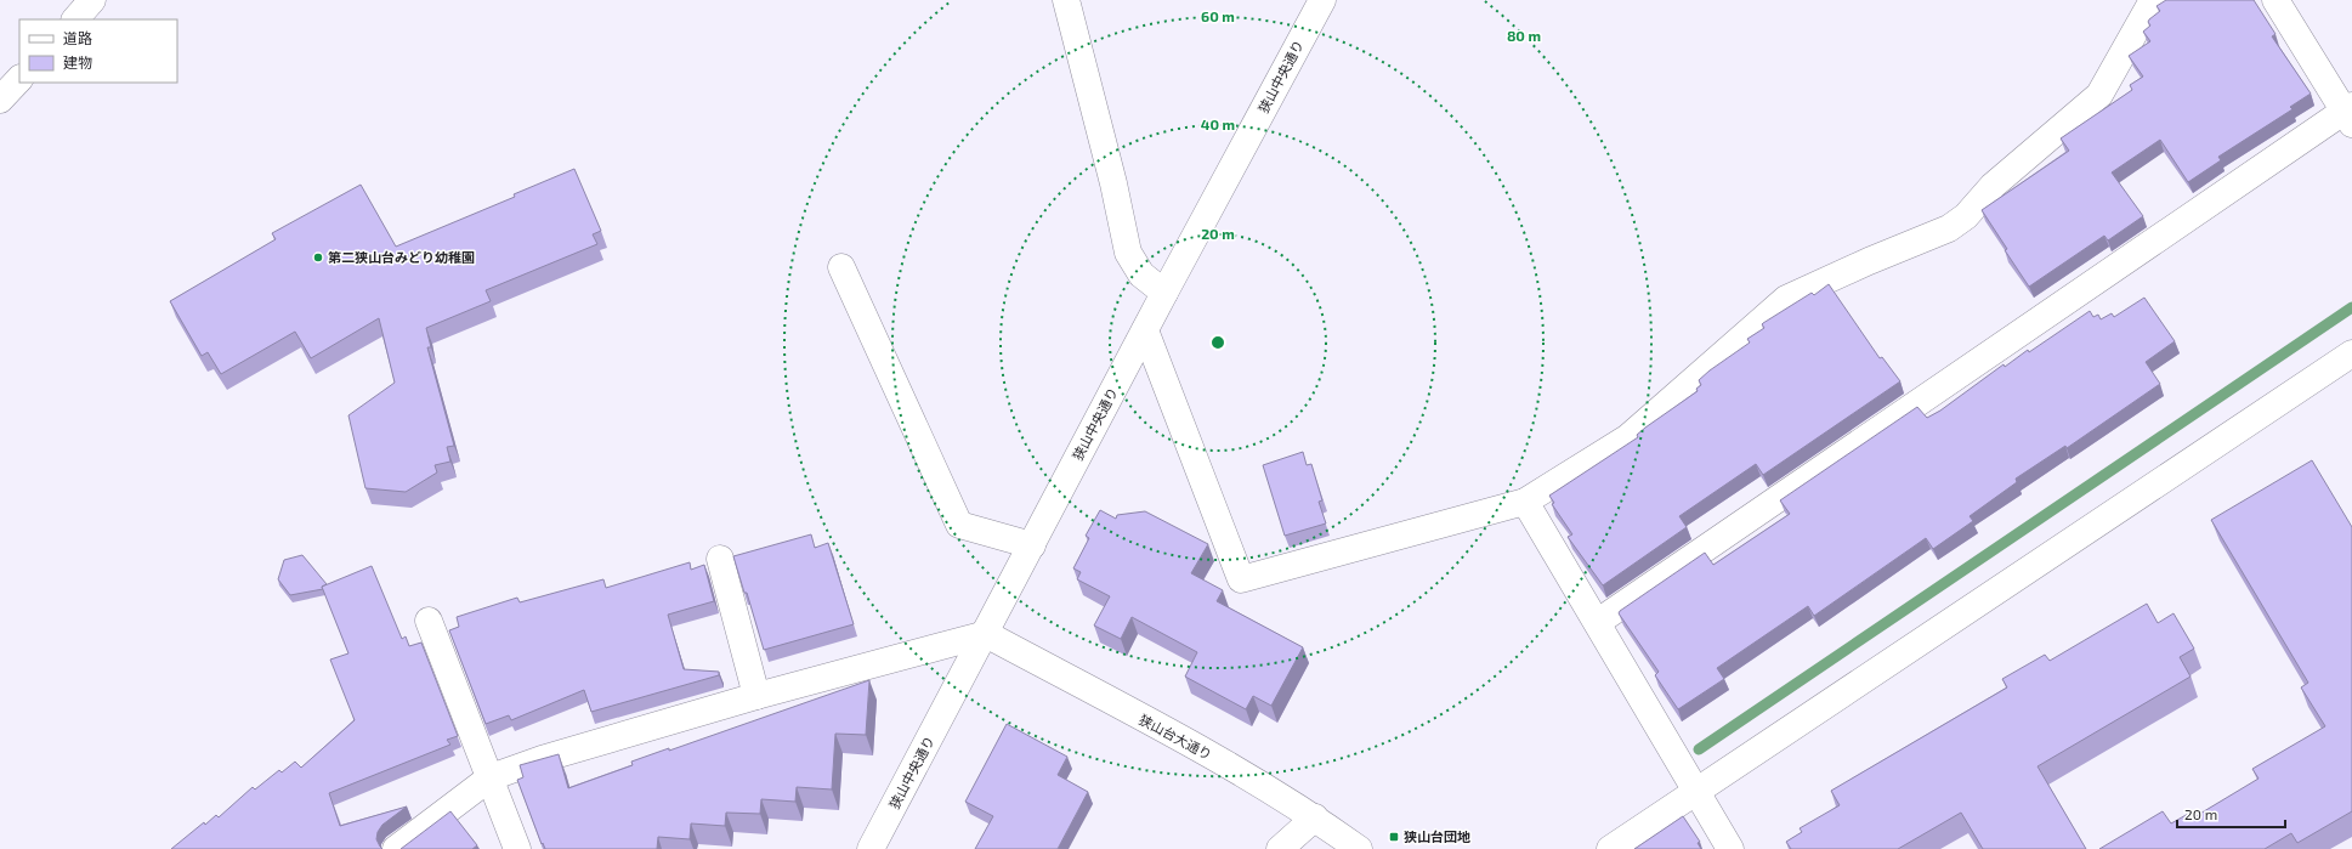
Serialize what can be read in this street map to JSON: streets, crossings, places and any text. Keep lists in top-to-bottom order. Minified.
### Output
{"streets":{"street":["狭山中央通り","狭山台大通り"]},"crossings":[["狭山中央通り","狭山台大通り"]],"places":{"other":["第二狭山台みどり幼稚園"],"transit":["狭山台団地"]},"legend":["道路","建物"],"scale_bar":"20 m","rings":["60 m","80 m","40 m","20 m"]}
